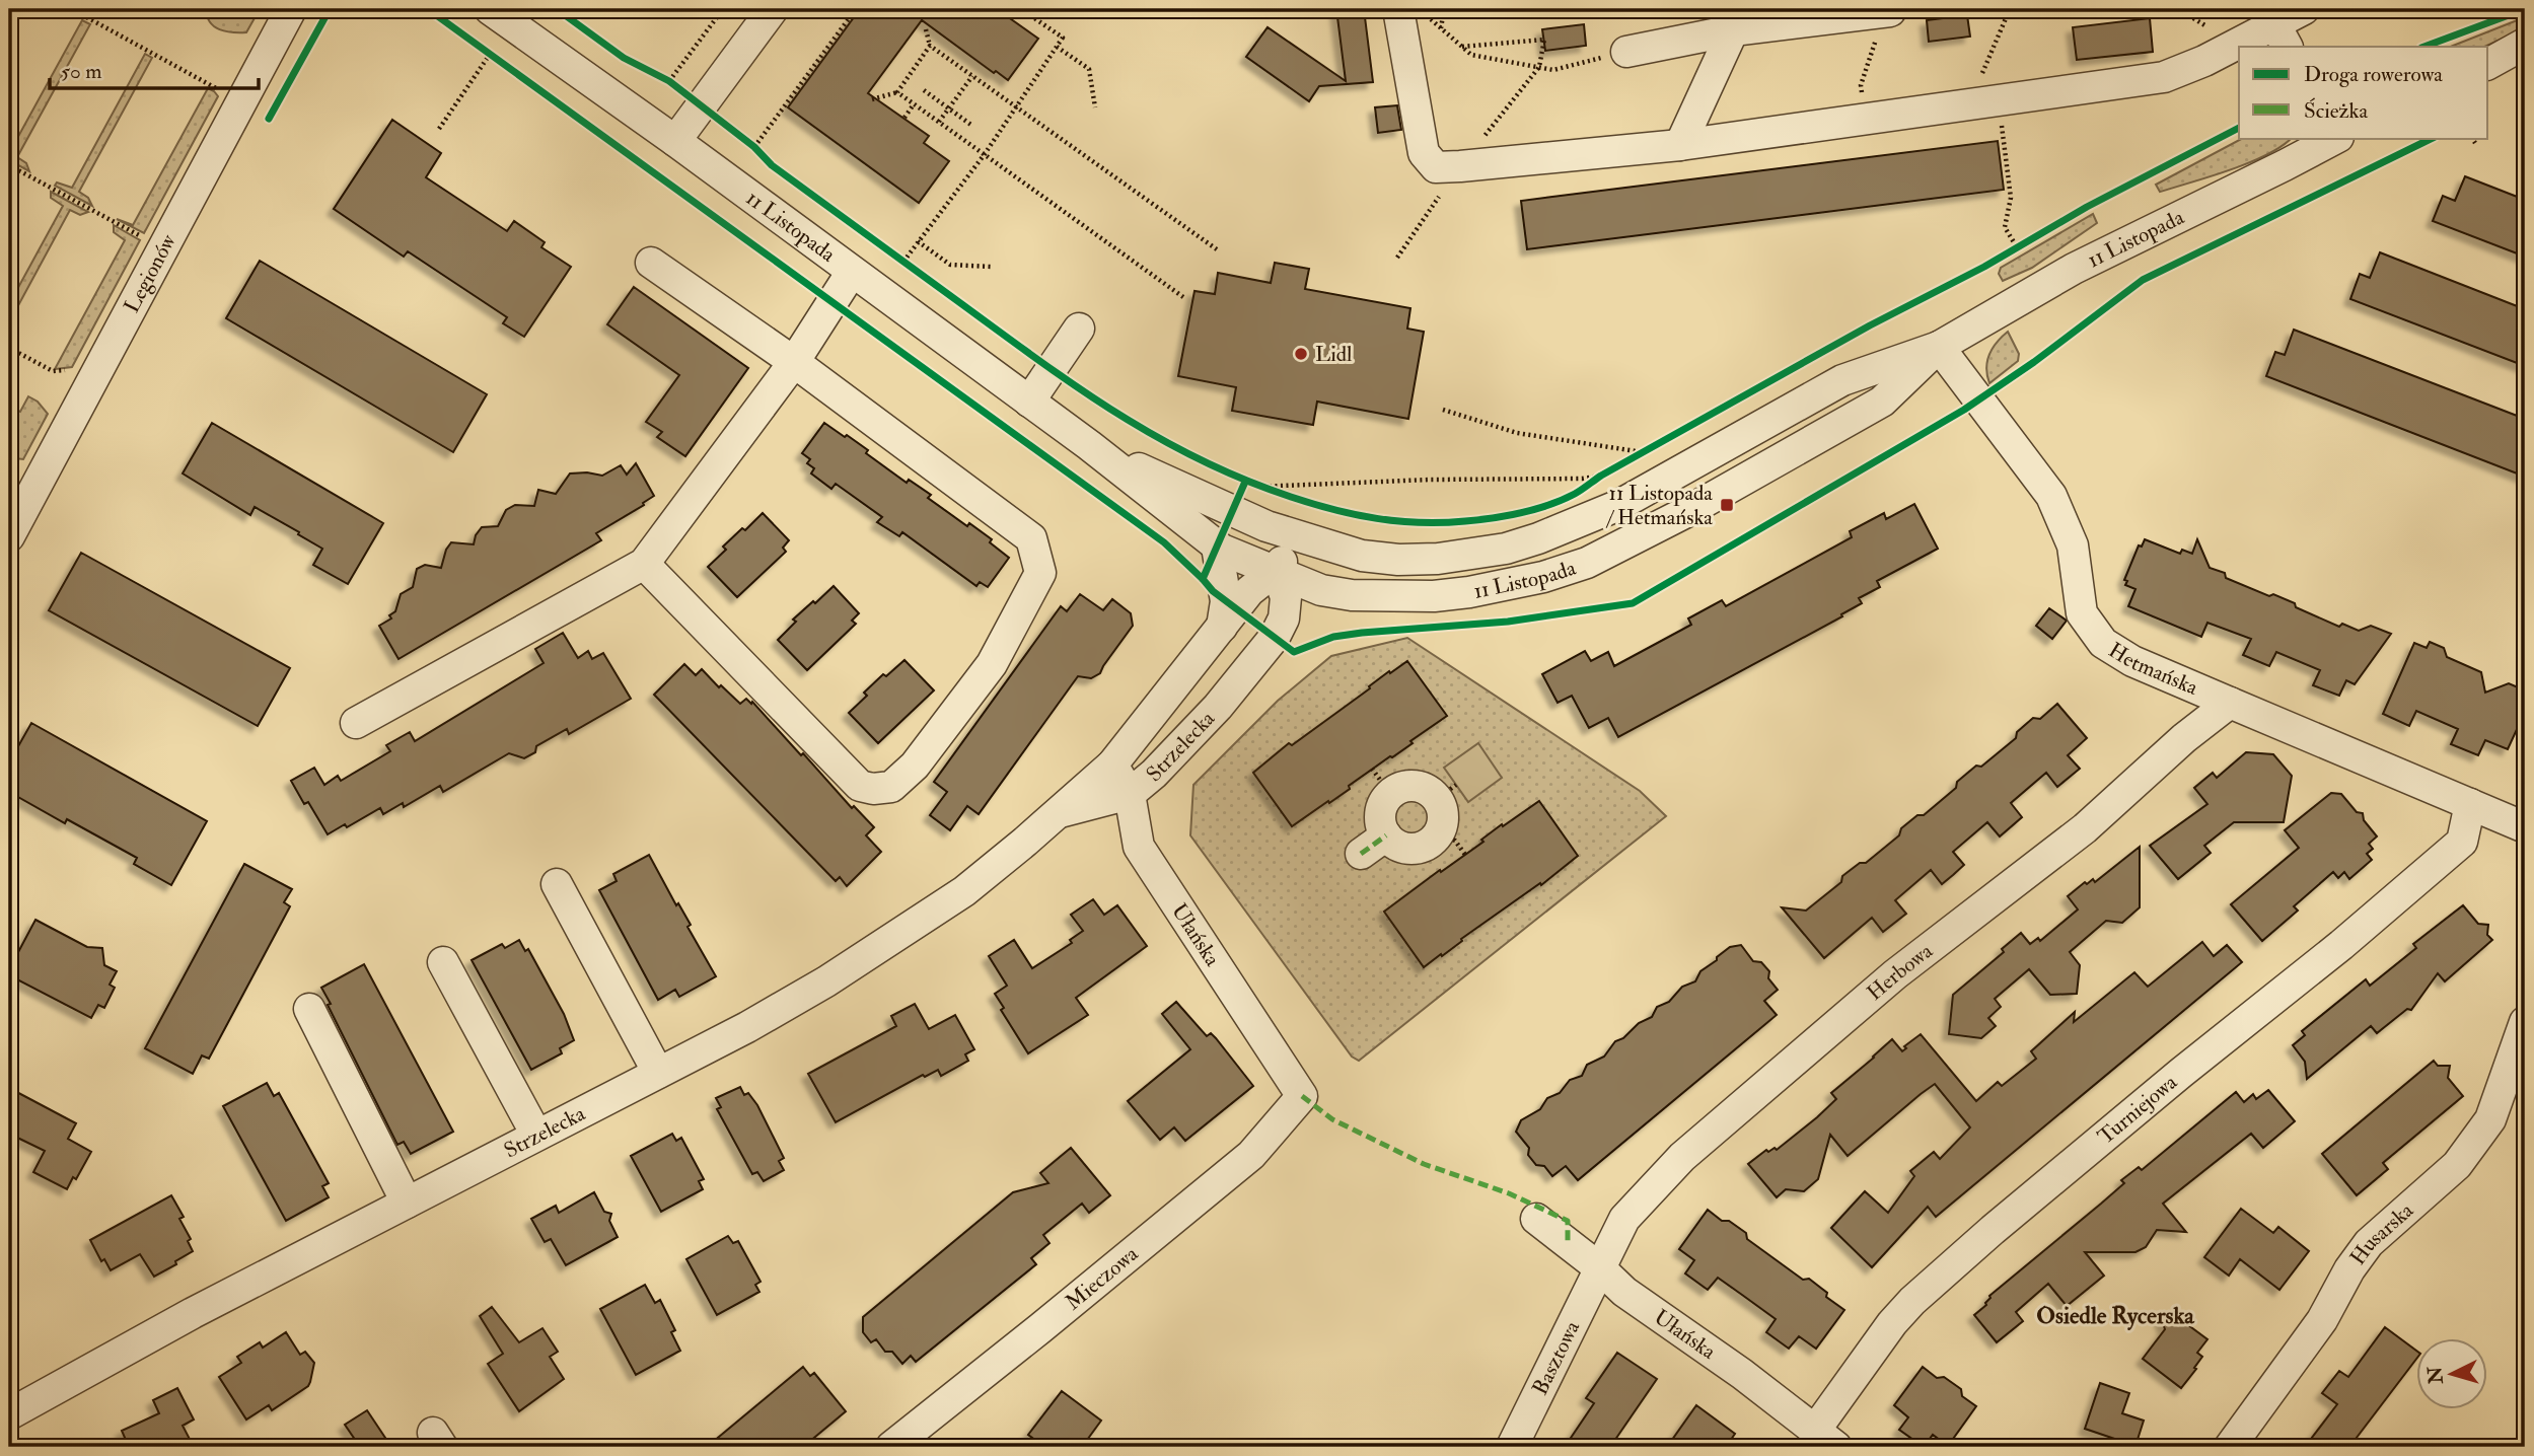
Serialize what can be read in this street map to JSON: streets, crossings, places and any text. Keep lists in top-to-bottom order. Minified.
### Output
{"streets":{"street":["11 Listopada","Legionów","Hetmańska","Strzelecka","Ułańska","Herbowa","Turniejowa","Husarska","Mieczowa","Basztowa"]},"crossings":[["11 Listopada","Hetmańska"],["11 Listopada","Strzelecka"],["Hetmańska","Herbowa"],["Hetmańska","Turniejowa"],["Strzelecka","Ułańska"],["Ułańska","Herbowa"],["Ułańska","Turniejowa"],["Ułańska","Mieczowa"],["Ułańska","Basztowa"],["Herbowa","Basztowa"]],"districts":["Osiedle Rycerska"],"places":{"other":["Lidl"],"transit":["11 Listopada / Hetmańska"]},"legend":["Droga rowerowa","Ścieżka"],"scale_bar":"50 m","north":"left"}
